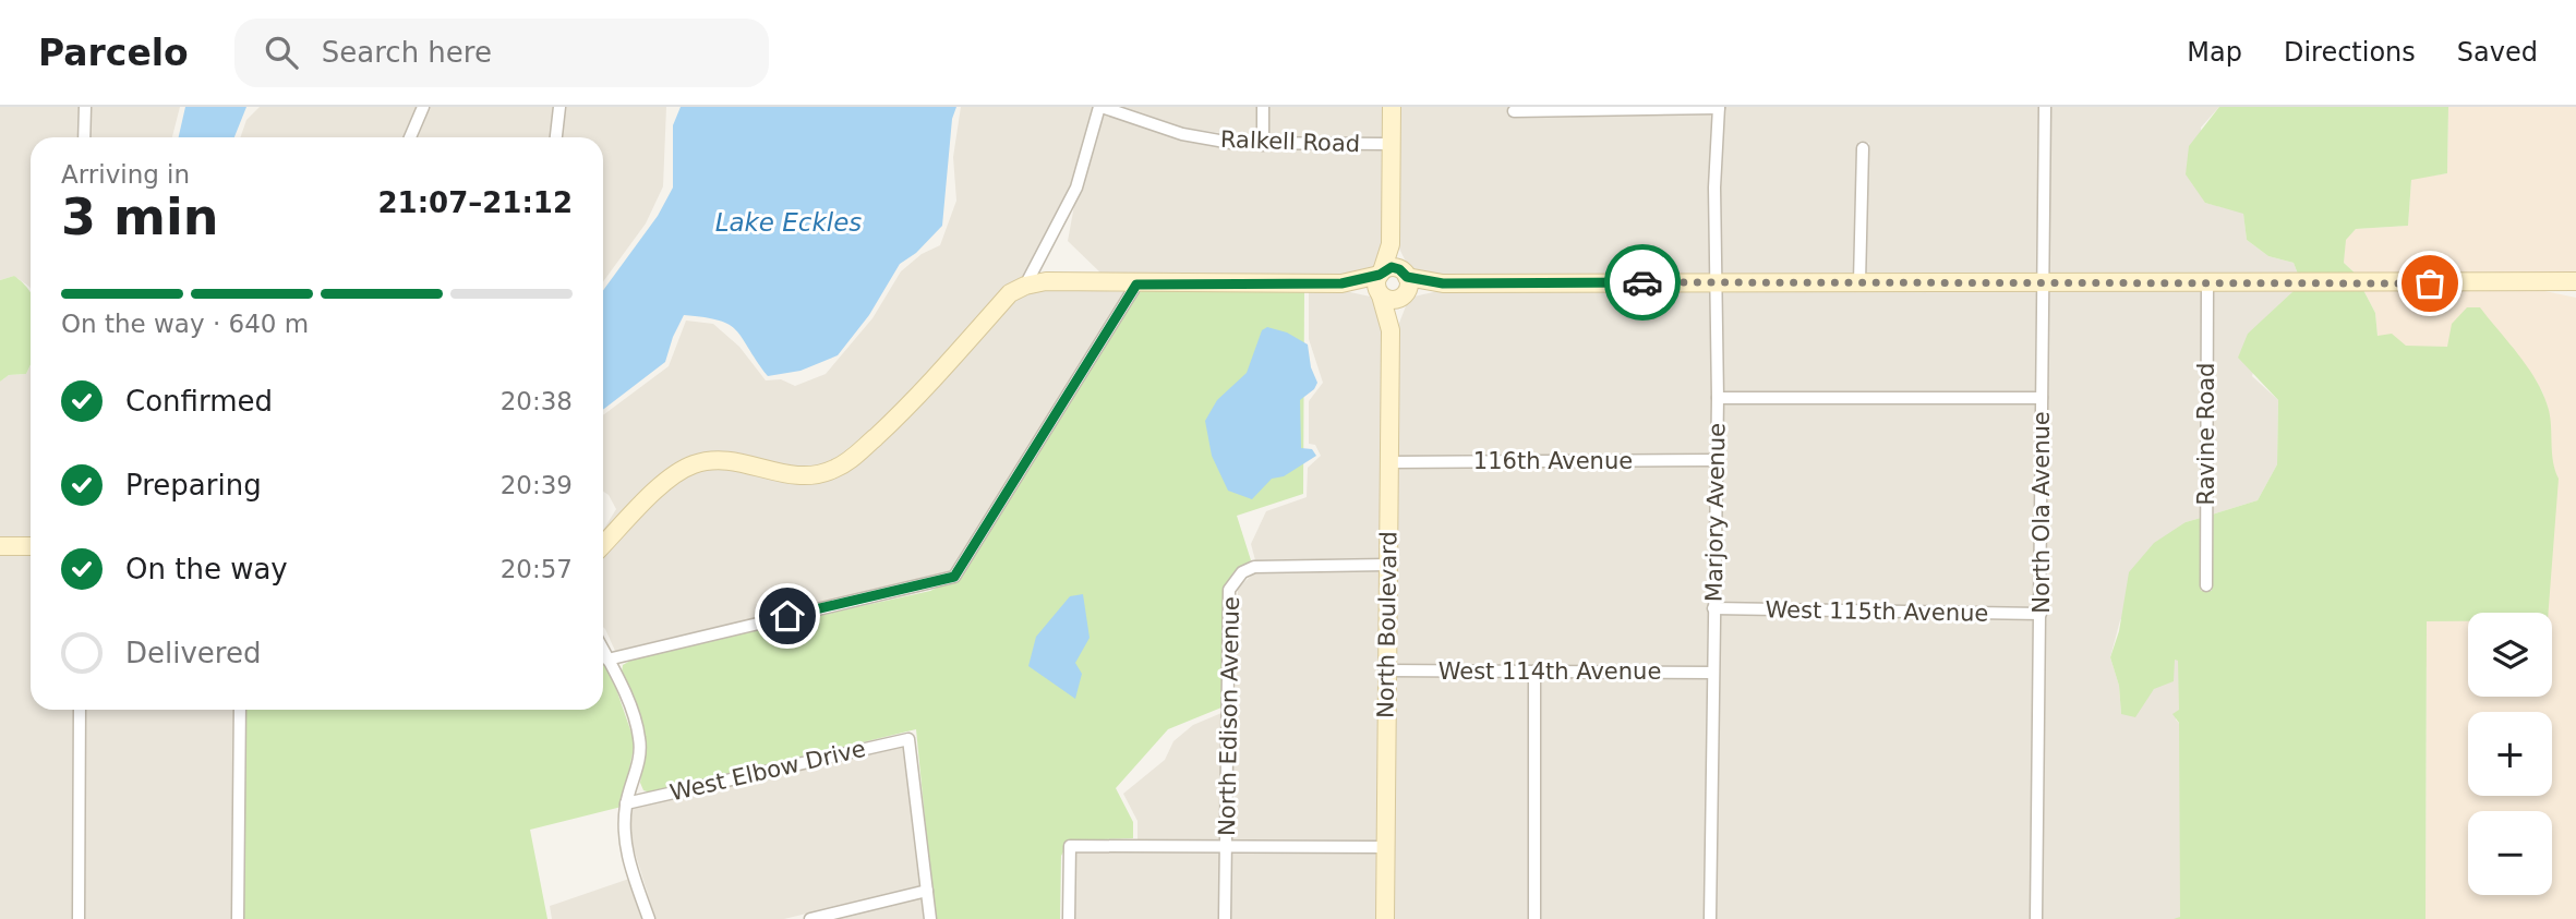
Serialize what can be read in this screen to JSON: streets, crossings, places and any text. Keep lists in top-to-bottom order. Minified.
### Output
{"streets":{"street":["Ralkell Road","Ravine Road","116th Avenue","Marjory Avenue","North Ola Avenue","West 115th Avenue","North Boulevard","West 114th Avenue","North Edison Avenue","West Elbow Drive"]},"crossings":[["116th Avenue","Marjory Avenue"],["116th Avenue","North Boulevard"],["Marjory Avenue","West 115th Avenue"],["Marjory Avenue","West 114th Avenue"],["North Ola Avenue","West 115th Avenue"],["North Boulevard","West 114th Avenue"],["North Boulevard","North Edison Avenue"]],"water":["Lake Eckles"],"page":{"header":"Parcelo","search":"Search here","nav":["Map","Directions","Saved"],"heading":["3 min","Arriving in","21:07–21:12"],"bar":"On the way · 640 m","list":[["Confirmed","20:38"],["Preparing","20:39"],["On the way","20:57"],"Delivered"],"map_buttons":["+","−"]}}
